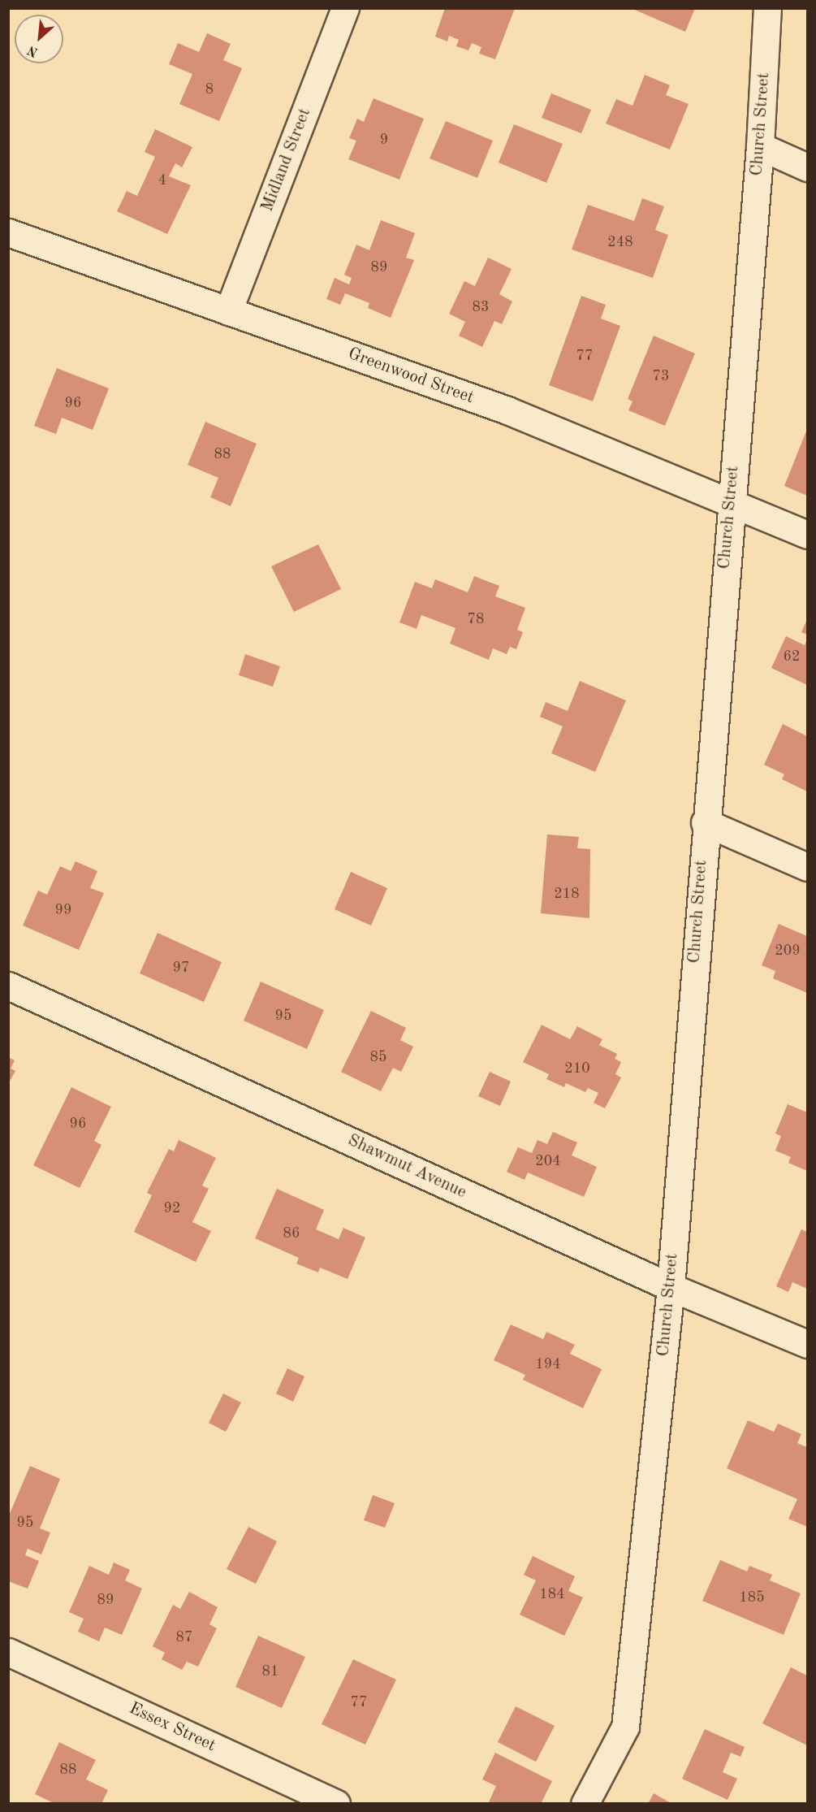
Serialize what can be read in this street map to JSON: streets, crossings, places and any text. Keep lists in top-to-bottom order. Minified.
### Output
{"streets":{"street":["Church Street","Midland Street","Greenwood Street","Shawmut Avenue","Essex Street"]},"crossings":[["Church Street","Greenwood Street"],["Church Street","Shawmut Avenue"],["Midland Street","Greenwood Street"]],"house_numbers":["8","9","4","248","89","83","77","73","96","88","78","62","218","99","209","97","95","85","210","96","204","92","86","194","95","184","185","89","87","81","77","88"],"north":"bottom left"}
